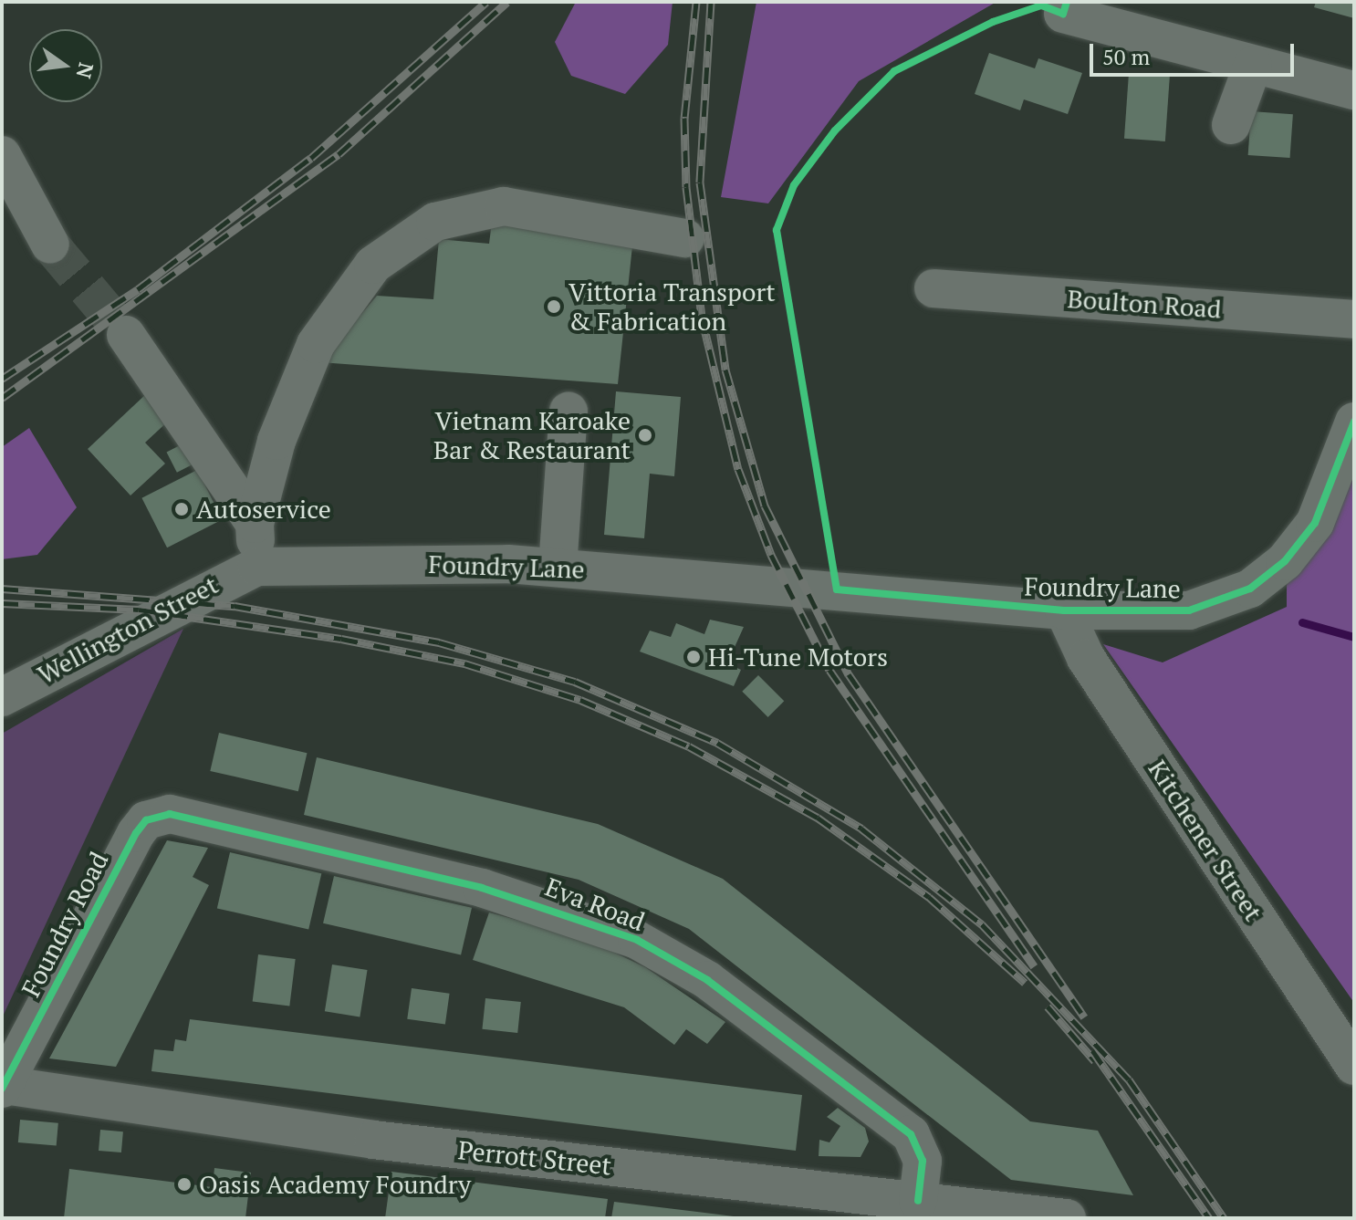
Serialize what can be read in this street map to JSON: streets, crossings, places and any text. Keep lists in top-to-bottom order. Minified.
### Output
{"streets":{"street":["Boulton Road","Foundry Lane","Wellington Street","Kitchener Street","Eva Road","Foundry Road","Perrott Street"]},"crossings":[["Foundry Lane","Wellington Street"],["Foundry Lane","Kitchener Street"],["Eva Road","Foundry Road"],["Eva Road","Perrott Street"],["Foundry Road","Perrott Street"]],"places":["Vittoria Transport & Fabrication","Vietnam Karoake Bar & Restaurant","Autoservice","Hi-Tune Motors","Oasis Academy Foundry"],"scale_bar":"50 m","north":"right"}
